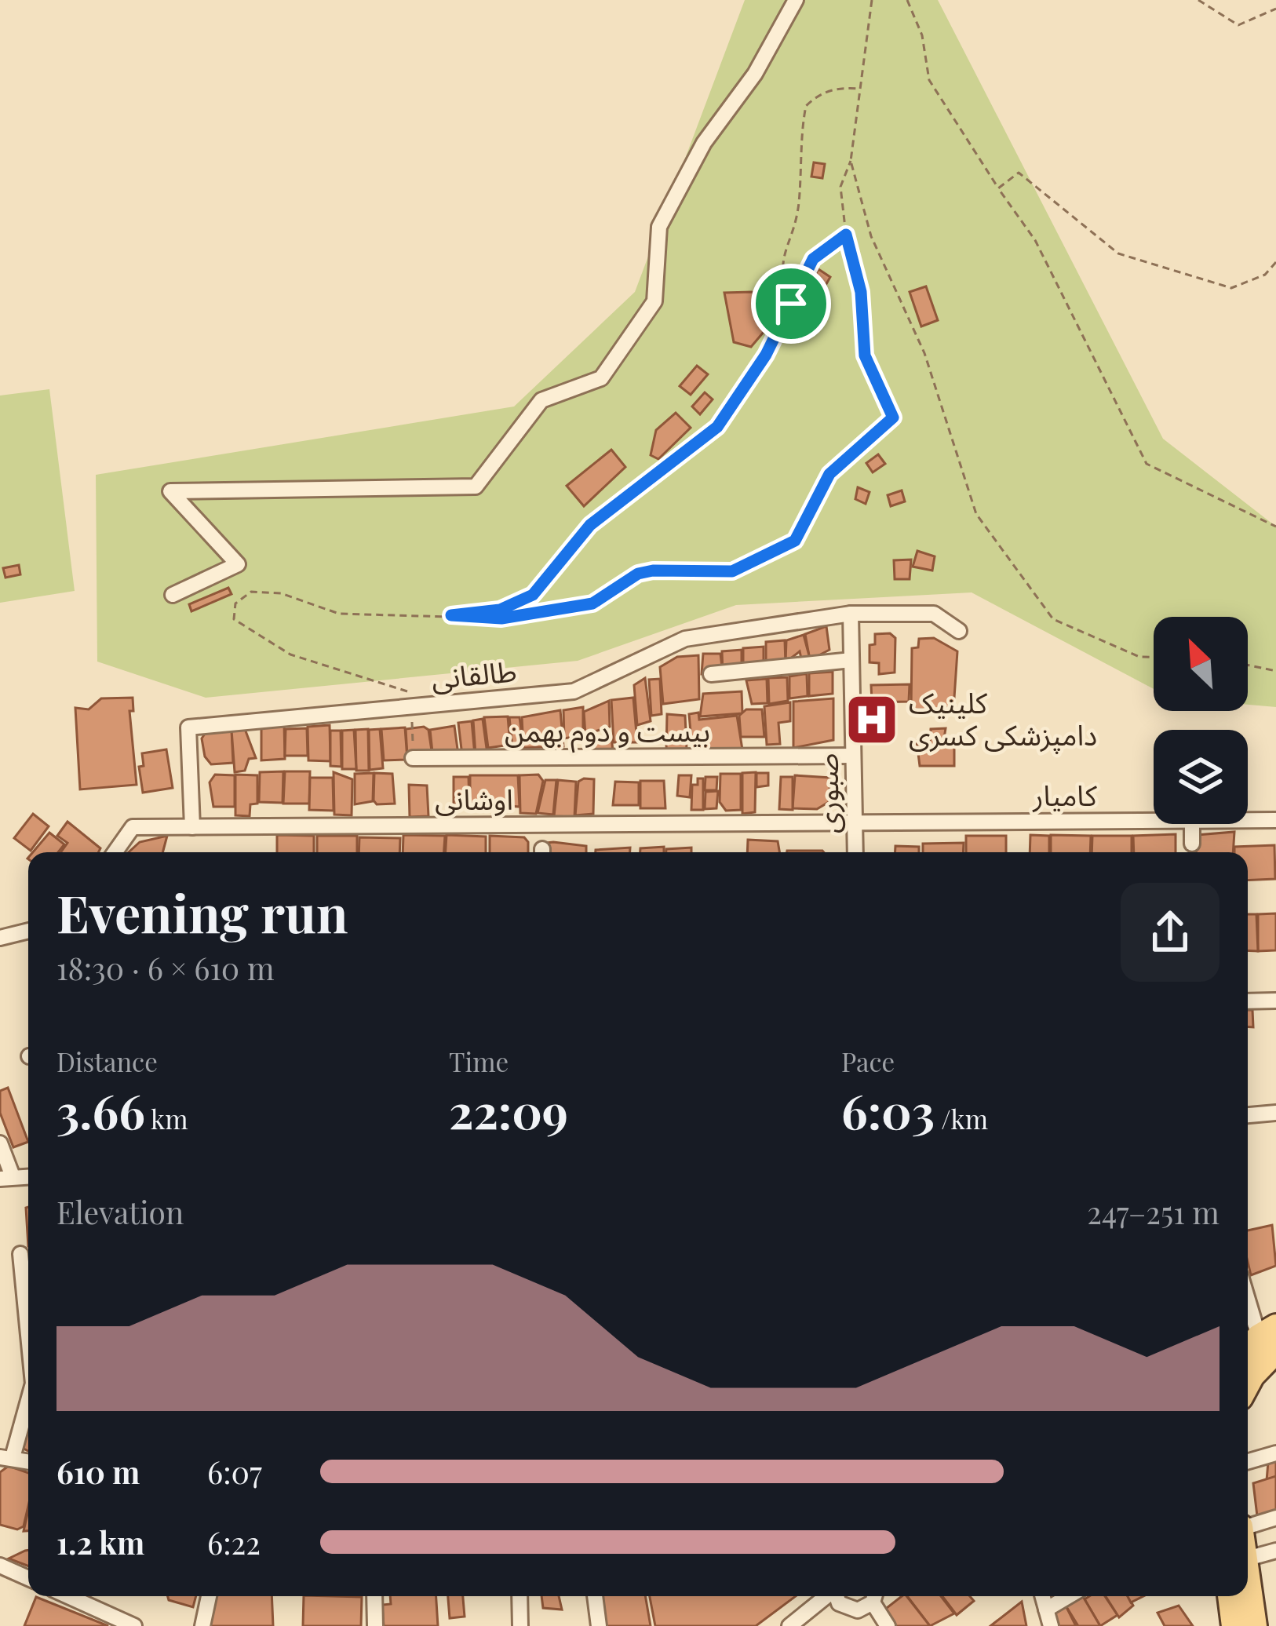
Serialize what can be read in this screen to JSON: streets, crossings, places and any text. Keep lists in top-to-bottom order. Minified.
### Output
{"streets":{"street":["طالقانی","بیست و دوم بهمن","صبوری","کامیار","اوشانی"]},"crossings":[["طالقانی","صبوری"],["طالقانی","اوشانی"],["بیست و دوم بهمن","صبوری"],["صبوری","کامیار"],["صبوری","اوشانی"],["کامیار","اوشانی"]],"places":{"hospital":["کلینیک دامپزشکی کسری"]},"north":"top left","page":{"heading":["Evening run","18:30 · 6 × 610 m"],"stats":[["Distance","3.66 km"],["Time","22:09"],["Pace","6:03 /km"]],"chart":["Elevation","247–251 m"],"list":[{"name":"610 m","note":"6:07"},{"name":"1.2 km","note":"6:22"}]}}
